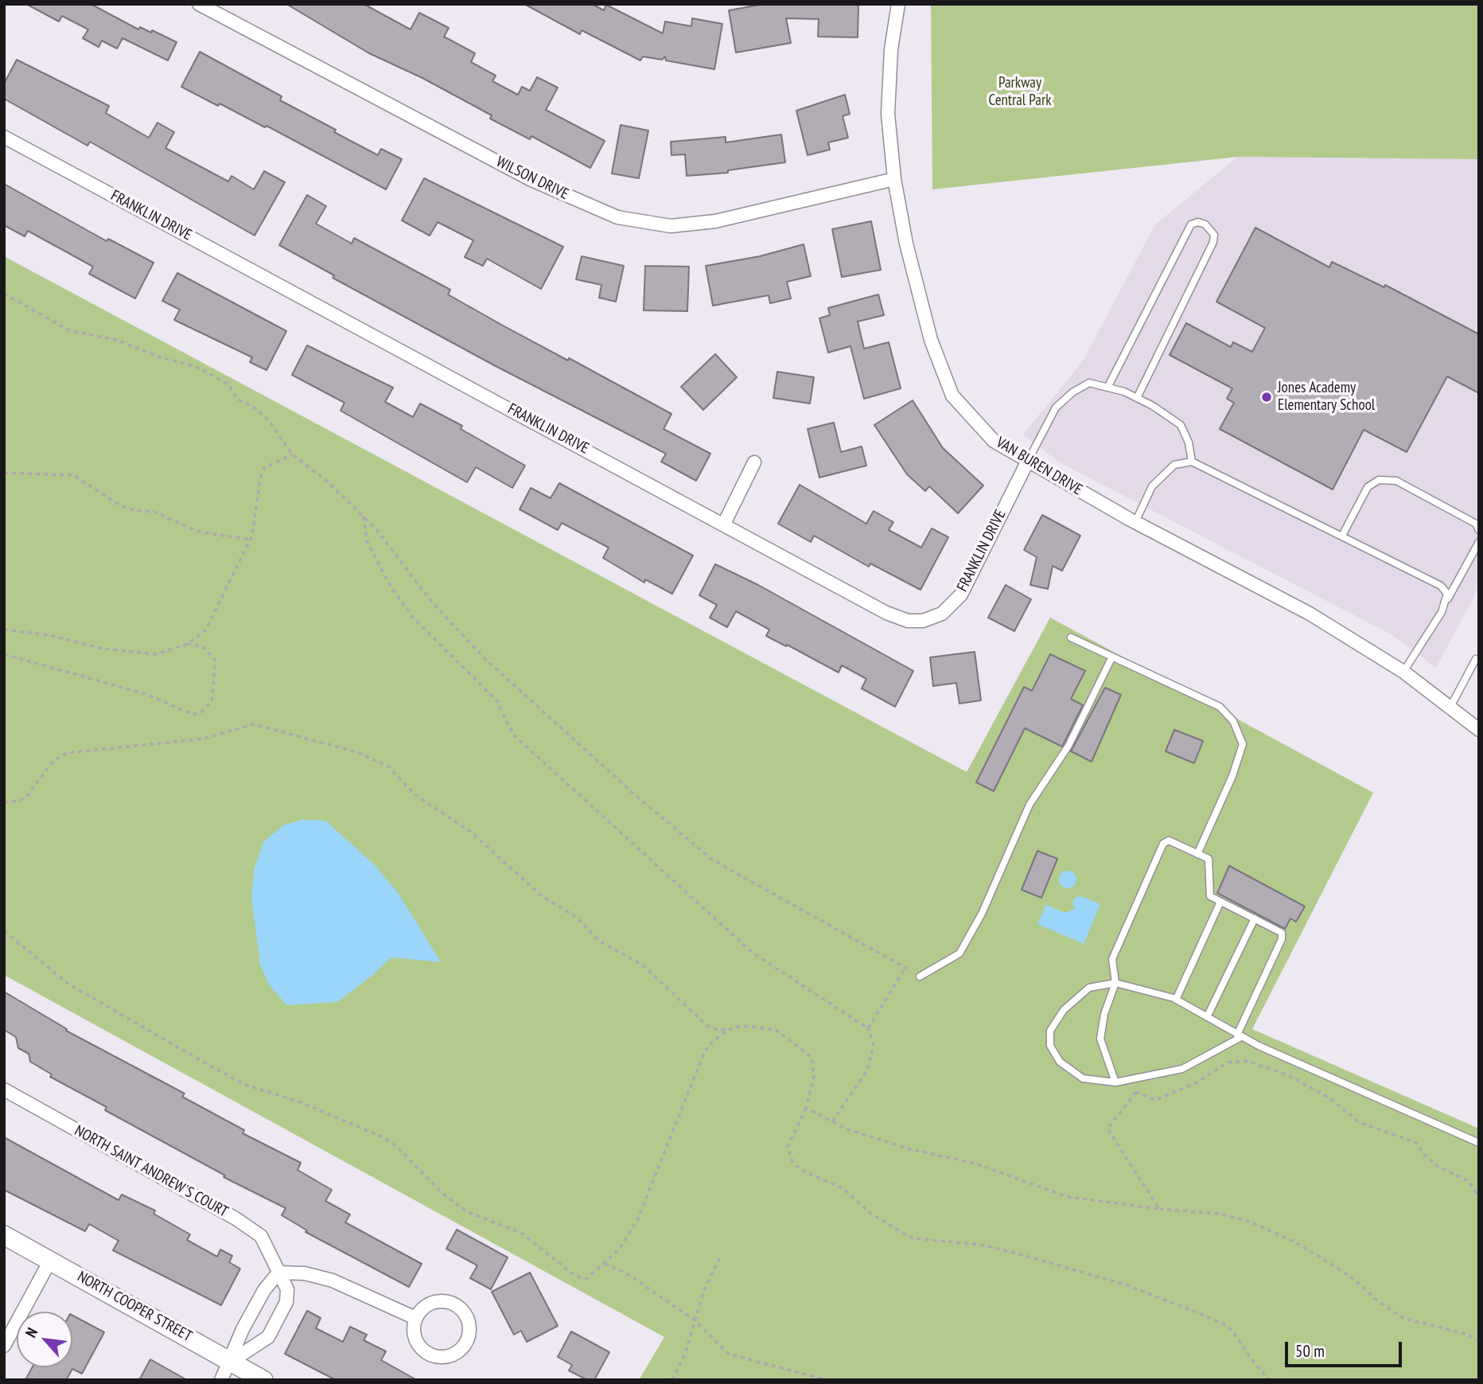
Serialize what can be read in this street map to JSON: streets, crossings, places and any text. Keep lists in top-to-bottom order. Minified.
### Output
{"streets":{"main road":["NORTH COOPER STREET"],"street":["WILSON DRIVE","FRANKLIN DRIVE","VAN BUREN DRIVE","NORTH SAINT ANDREW'S COURT"]},"crossings":[["WILSON DRIVE","VAN BUREN DRIVE"],["FRANKLIN DRIVE","VAN BUREN DRIVE"],["NORTH SAINT ANDREW'S COURT","NORTH COOPER STREET"]],"parks":["Parkway Central Park"],"places":["Jones Academy Elementary School"],"scale_bar":"50 m","north":"top left"}
